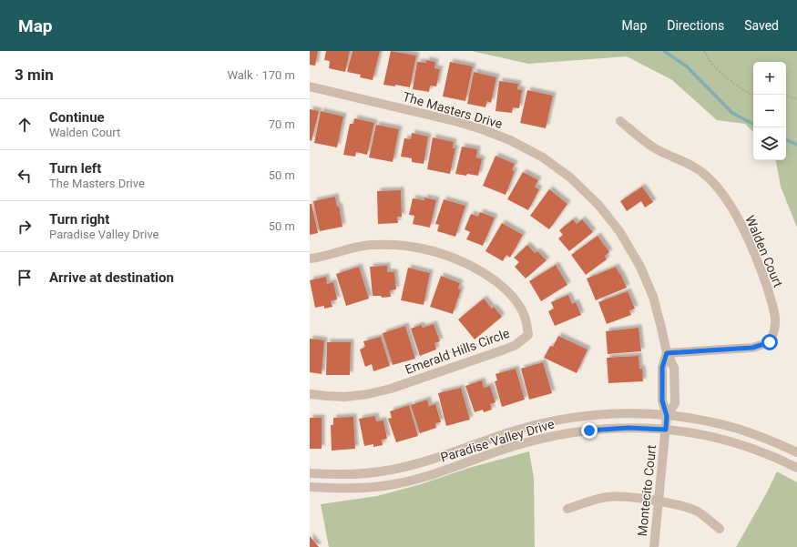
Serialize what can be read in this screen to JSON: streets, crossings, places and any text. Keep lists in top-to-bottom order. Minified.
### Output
{"streets":{"street":["The Masters Drive","Walden Court","Emerald Hills Circle","Paradise Valley Drive","Montecito Court"]},"crossings":[["The Masters Drive","Walden Court"],["The Masters Drive","Paradise Valley Drive"],["The Masters Drive","Montecito Court"],["Paradise Valley Drive","Montecito Court"]],"page":{"header":"Map","nav":["Map","Directions","Saved"],"heading":["3 min","Walk · 170 m"],"map_buttons":["+","−"],"list":[["Continue","Walden Court","70 m"],["Turn left","The Masters Drive","50 m"],["Turn right","Paradise Valley Drive","50 m"],"Arrive at destination"]}}
